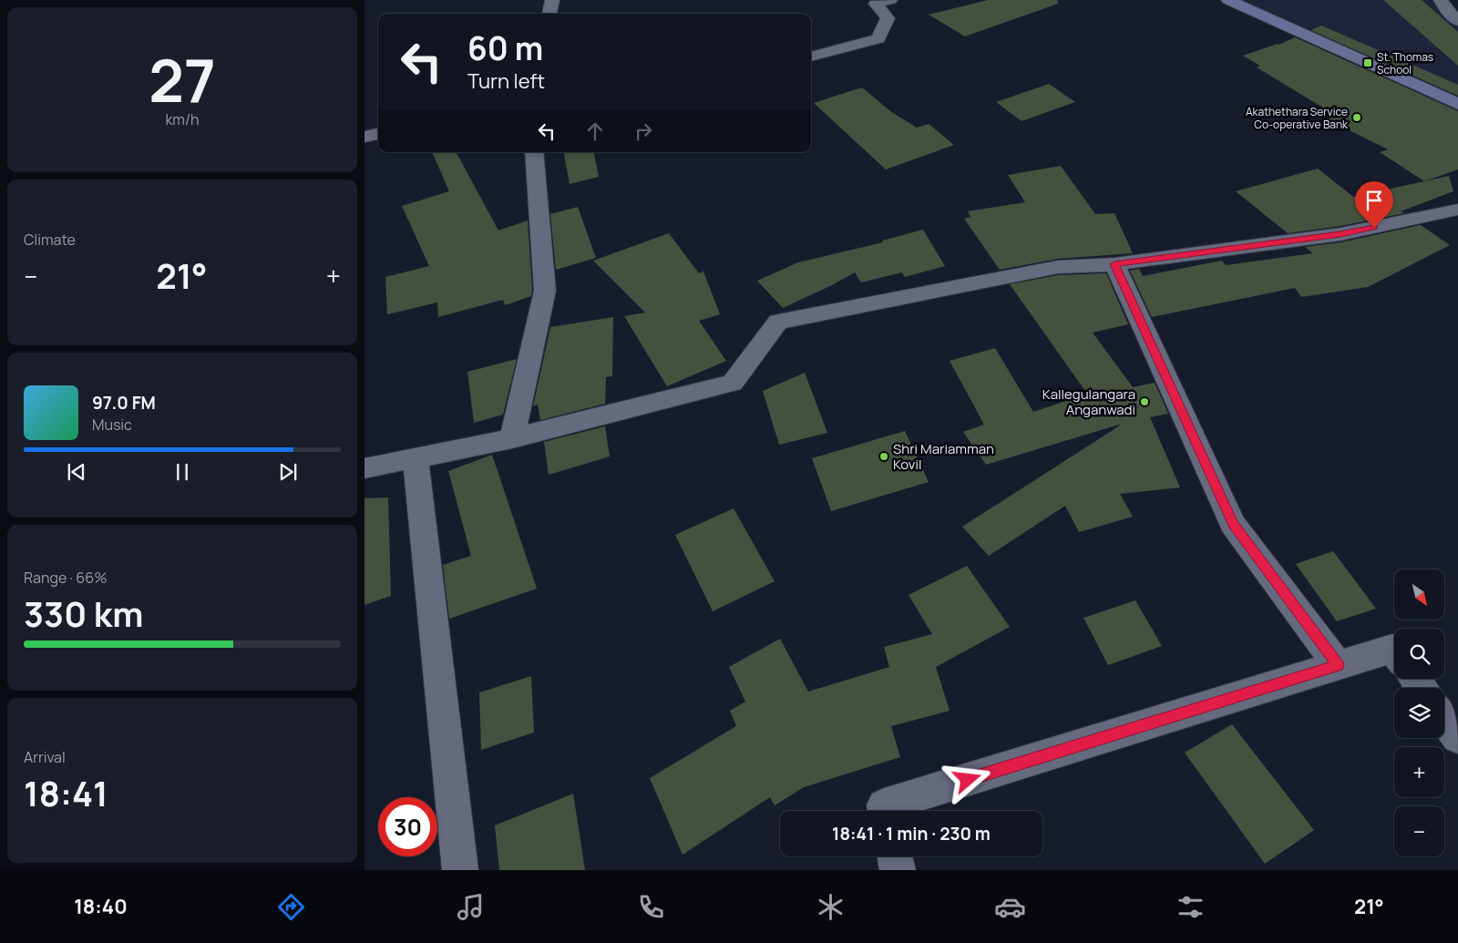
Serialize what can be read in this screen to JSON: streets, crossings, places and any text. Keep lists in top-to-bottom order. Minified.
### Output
{"places":{"transit":["St. Thomas School"],"other":["Akathethara Service Co-operative Bank","Kallegulangara Anganwadi","Shri Mariamman Kovil"]},"north":"bottom right","page":{"tile":[["27","km/h"],"Climate",["Range · 66%","330 km"],["Arrival","18:41"]],"turn":["60 m","Turn left"],"heat":["−","21°","+"],"song":["97.0 FM","Music"],"map_buttons":["+","−"],"limit":"30","trip":"18:41 · 1 min · 230 m","tabs":["18:40","21°"]}}
